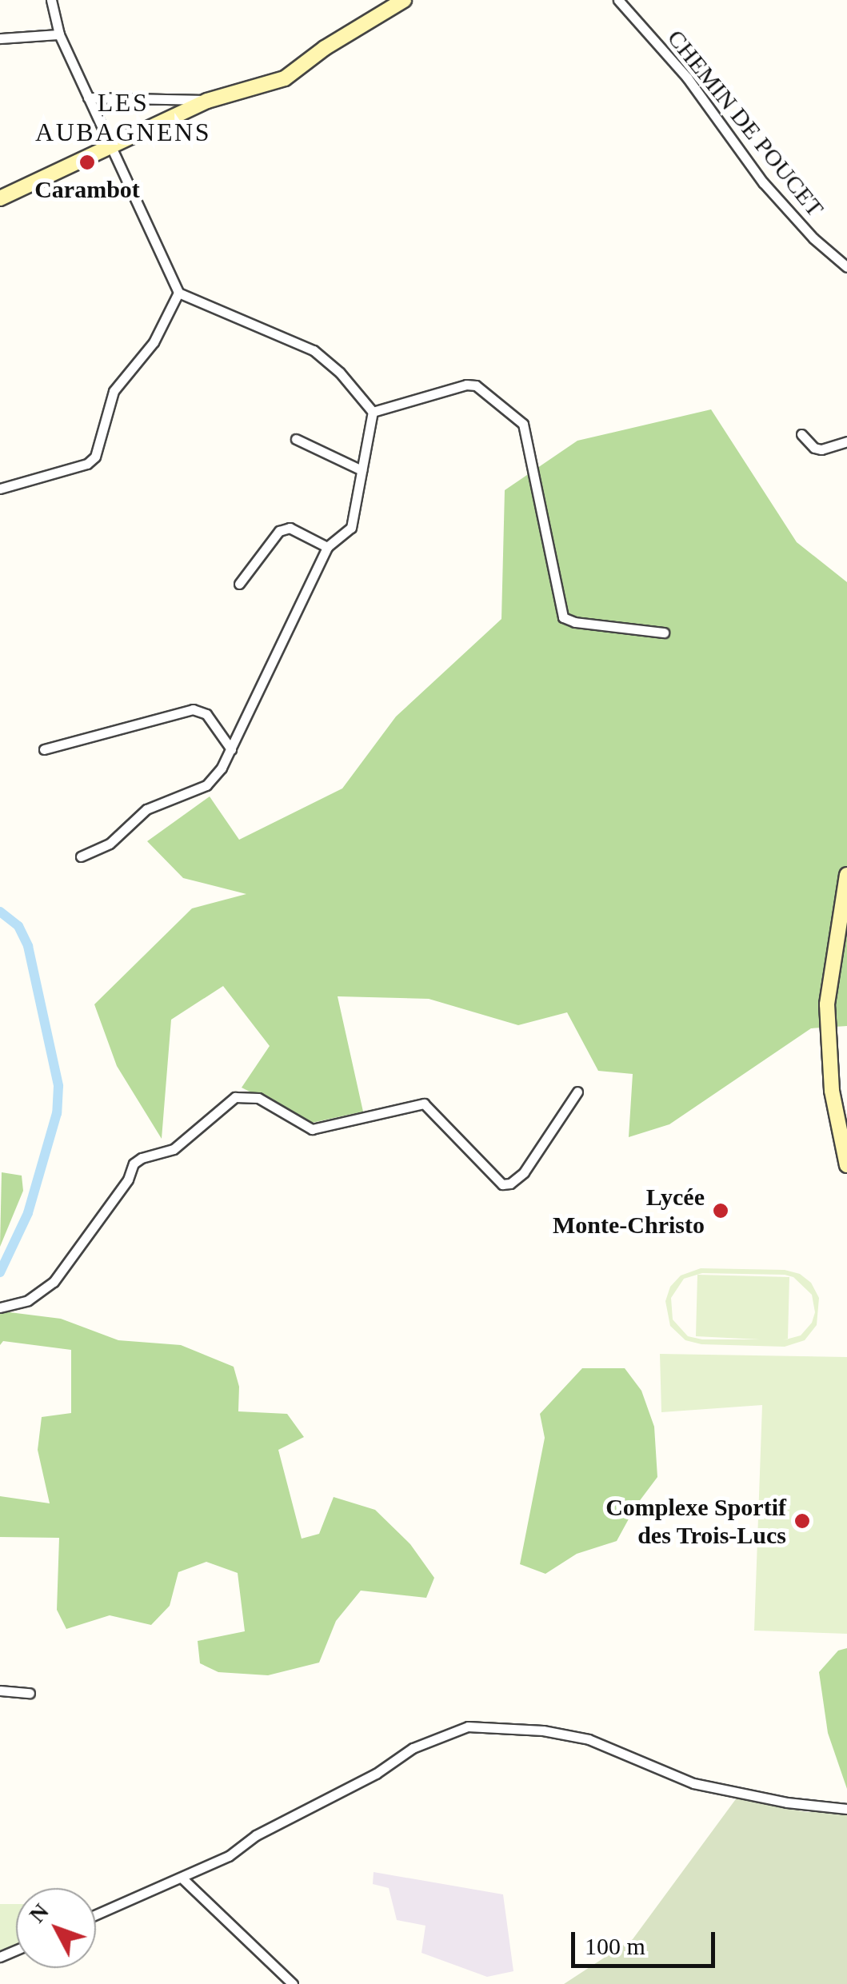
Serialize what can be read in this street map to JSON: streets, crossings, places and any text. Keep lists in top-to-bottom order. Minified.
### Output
{"streets":{"street":["CHEMIN DE POUCET"]},"districts":["LES AUBAGNENS"],"places":["Carambot","Lycée Monte-Christo","Complexe Sportif des Trois-Lucs"],"scale_bar":"100 m","north":"top left"}
